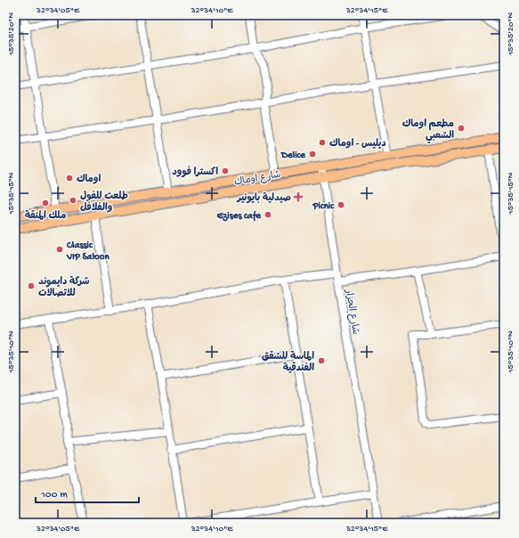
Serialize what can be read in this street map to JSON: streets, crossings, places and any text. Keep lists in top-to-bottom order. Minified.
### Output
{"streets":{"main road":["شارع اوماك"],"street":["شارع الجزار"]},"crossings":[["شارع اوماك","شارع الجزار"]],"places":{"other":["مطعم اوماك الشعبي","ديليس - اوماك","Delice","اكسترا فوود","اوماك","طلعت للفول والفلافل","ملك المنقة","Picnic","Ezises cafe","Classic VIP Saloon","شركة دايموند للاتصالات","الماسة للشقق الفندقية"],"health":["صيدلية بايونير"]},"scale_bar":"100 m","coordinates":["32°34'05\"E","32°34'10\"E","32°34'15\"E","15°35'20\"N","15°35'15\"N","15°35'10\"N"]}
